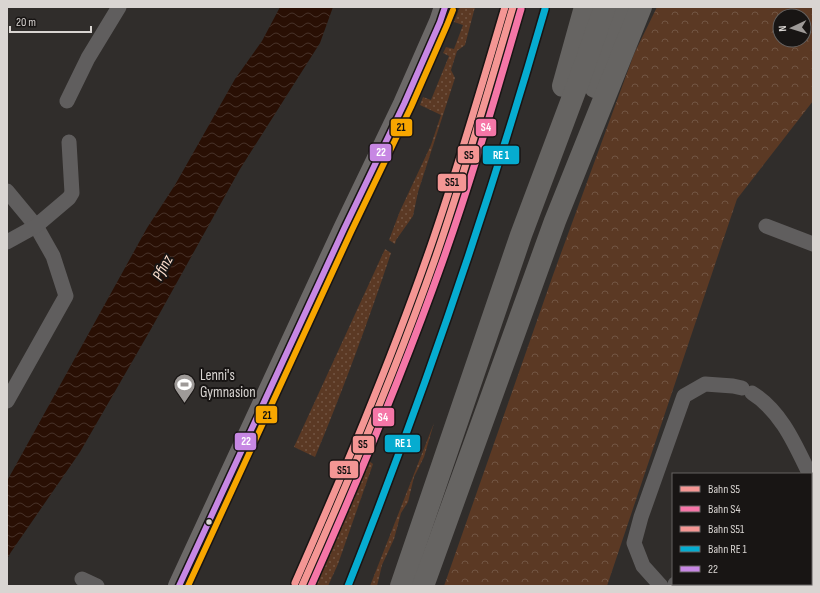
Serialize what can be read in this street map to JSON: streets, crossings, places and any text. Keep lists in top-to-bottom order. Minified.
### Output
{"water":["Pfinz"],"places":{"sports":["Lenni's Gymnasion"]},"lines":["rail line S5","rail line S51","transit line 22","rail line S4","transit line 21"],"legend":["Bahn S5","Bahn S4","Bahn S51","Bahn RE 1","22"],"scale_bar":"20 m","north":"left"}
